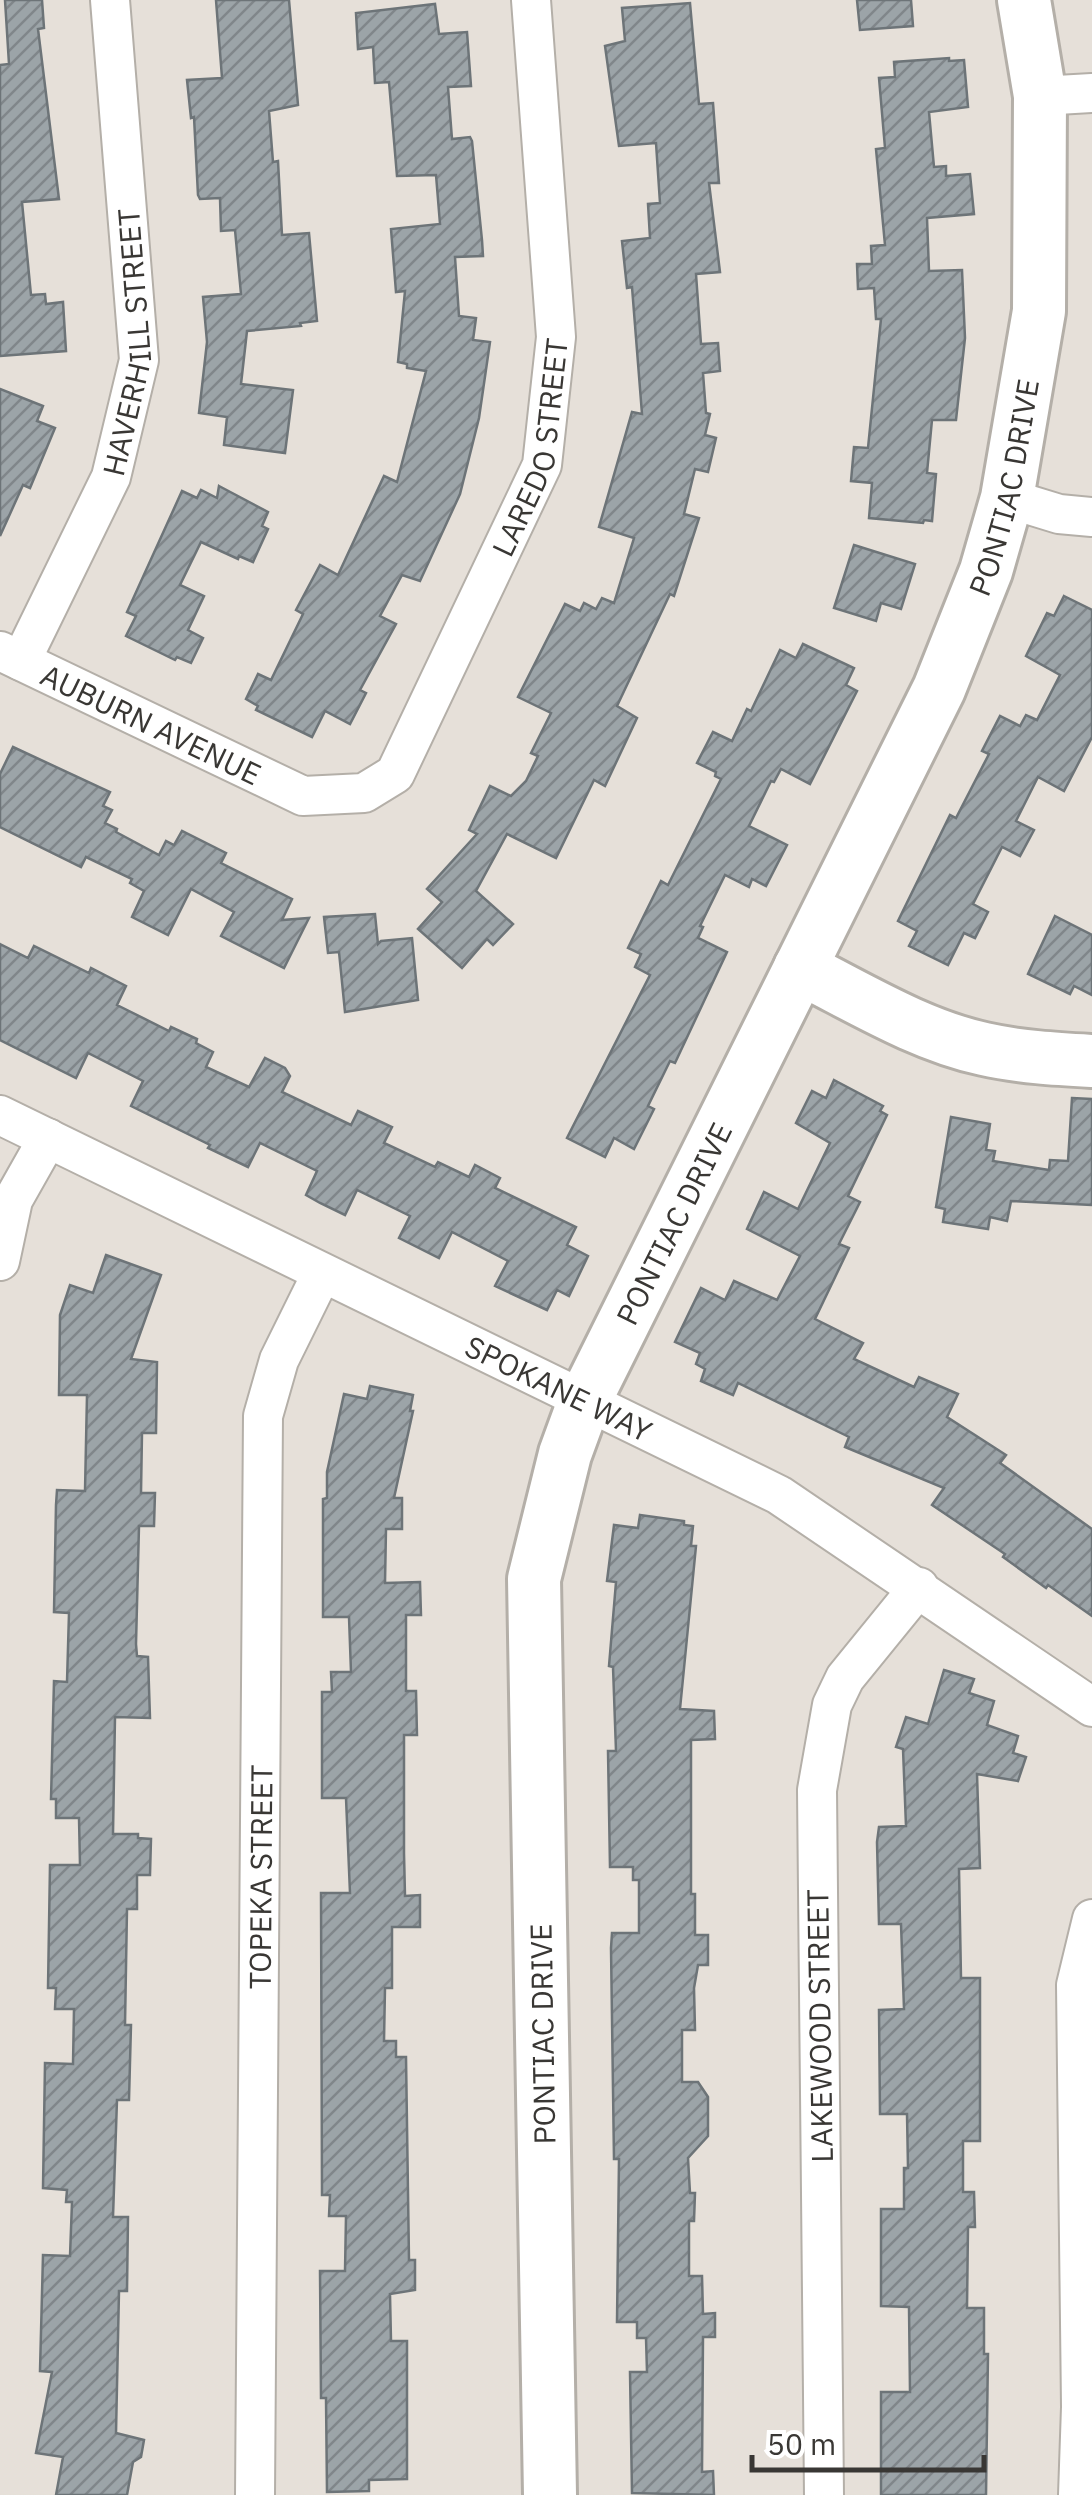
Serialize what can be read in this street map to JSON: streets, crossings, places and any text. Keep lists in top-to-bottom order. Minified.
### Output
{"streets":{"main road":["PONTIAC DRIVE"],"street":["HAVERHILL STREET","LAREDO STREET","AUBURN AVENUE","SPOKANE WAY","TOPEKA STREET","LAKEWOOD STREET"]},"crossings":[["HAVERHILL STREET","AUBURN AVENUE"],["LAREDO STREET","AUBURN AVENUE"],["PONTIAC DRIVE","SPOKANE WAY"],["SPOKANE WAY","TOPEKA STREET"],["SPOKANE WAY","LAKEWOOD STREET"]],"scale_bar":"50 m"}
